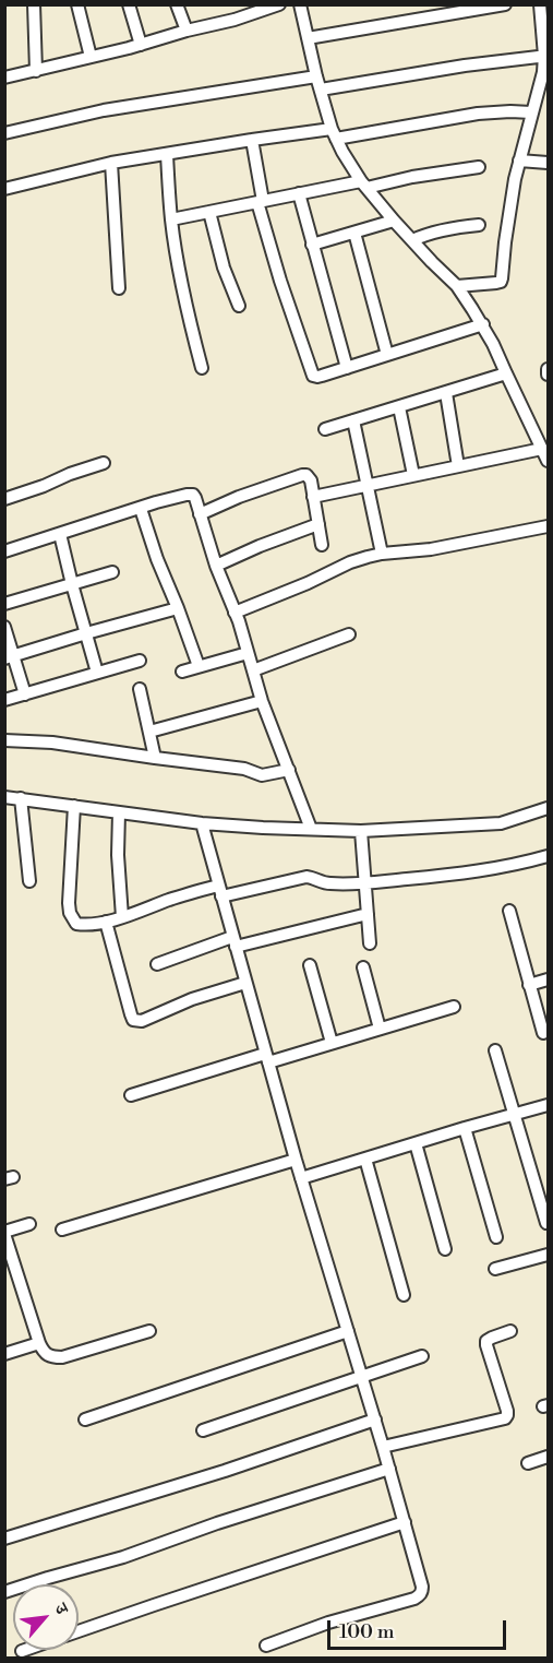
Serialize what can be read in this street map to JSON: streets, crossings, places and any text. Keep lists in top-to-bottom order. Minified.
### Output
{"scale_bar":"100 m","north":"top right"}
